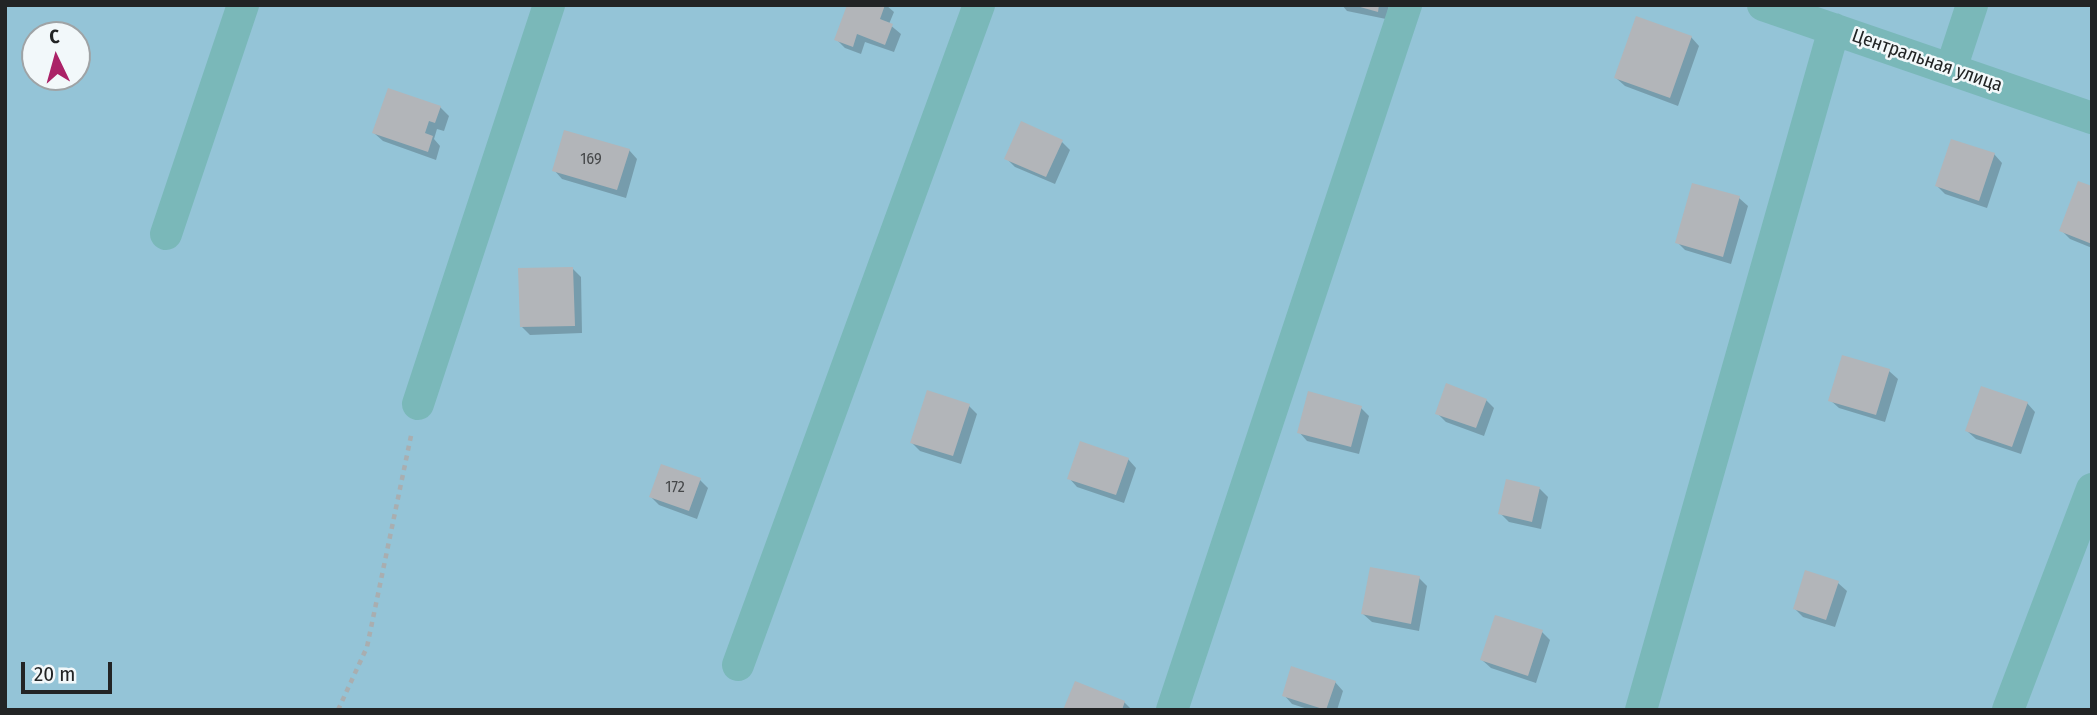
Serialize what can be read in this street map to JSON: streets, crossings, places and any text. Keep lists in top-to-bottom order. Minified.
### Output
{"streets":{"street":["Центральная улица"]},"house_numbers":["169","172"],"scale_bar":"20 m","north":"top"}
